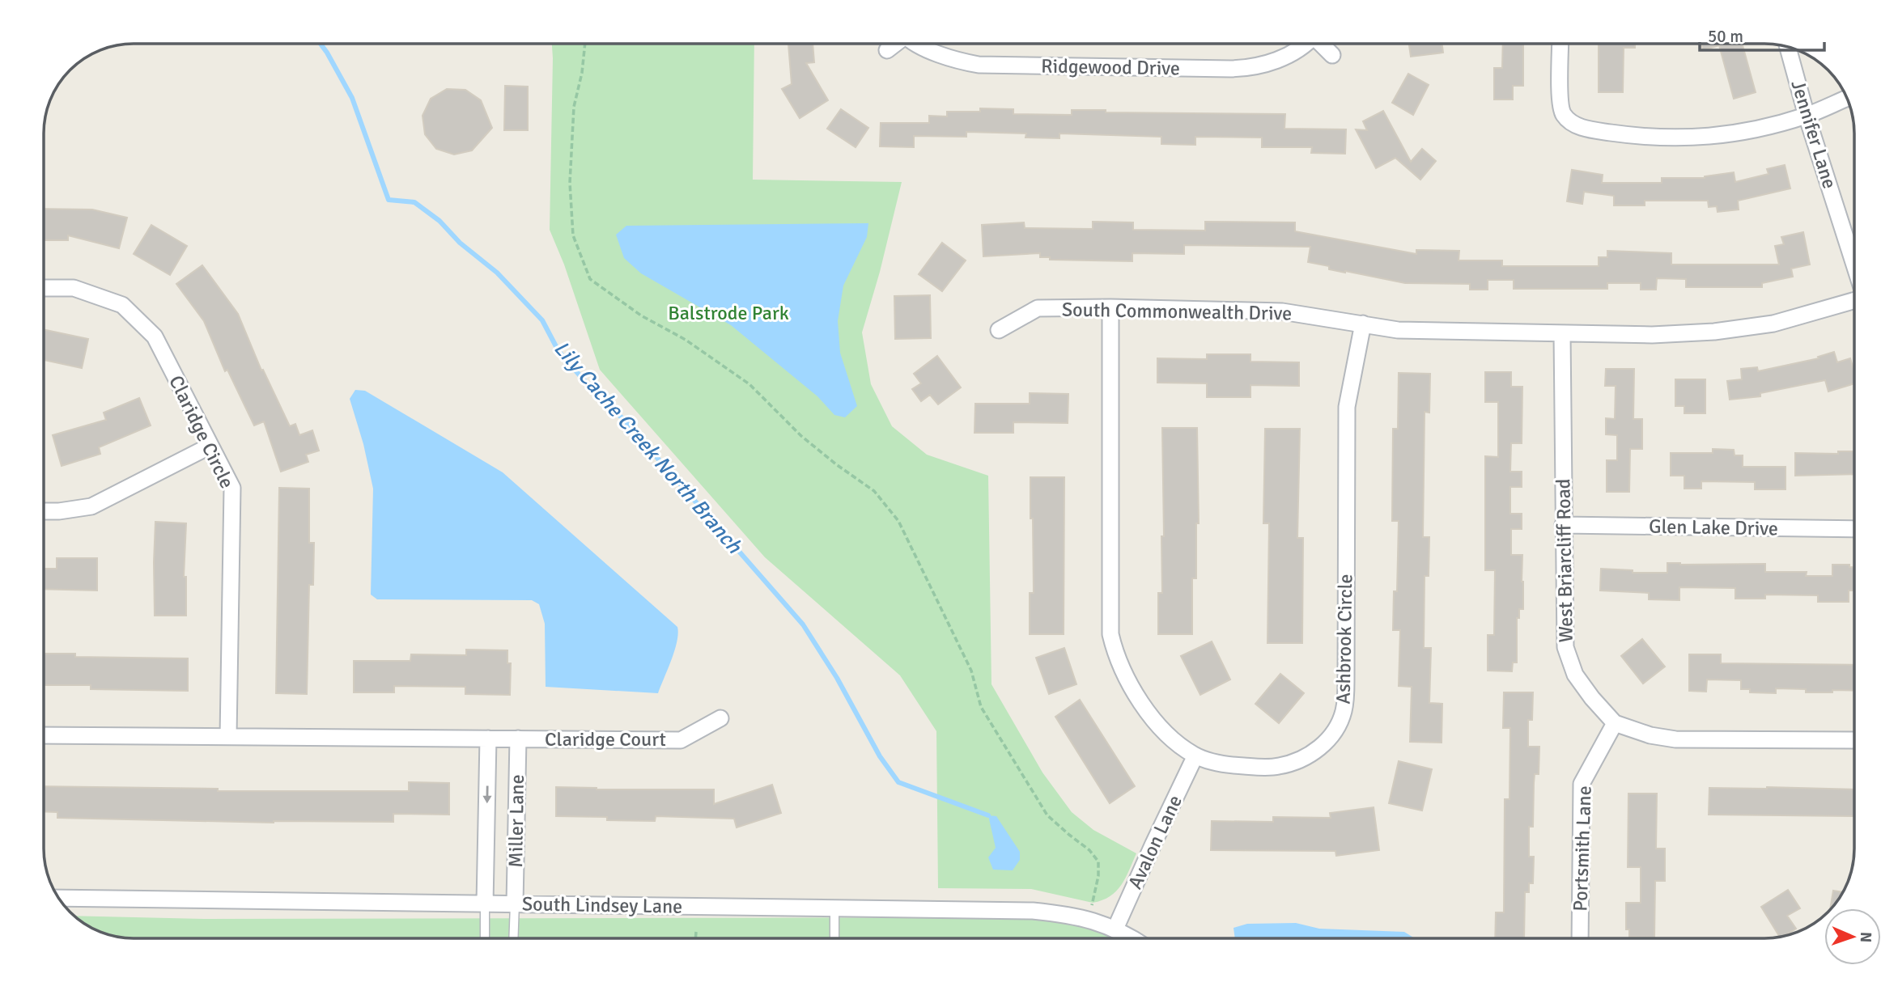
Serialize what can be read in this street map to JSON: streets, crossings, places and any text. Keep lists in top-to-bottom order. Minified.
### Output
{"streets":{"street":["Ridgewood Drive","Jennifer Lane","South Commonwealth Drive","Claridge Circle","Glen Lake Drive","West Briarcliff Road","Ashbrook Circle","Claridge Court","Miller Lane","Avalon Lane","Portsmith Lane","South Lindsey Lane"]},"crossings":[["South Commonwealth Drive","West Briarcliff Road"],["South Commonwealth Drive","Ashbrook Circle"],["Glen Lake Drive","West Briarcliff Road"],["West Briarcliff Road","Portsmith Lane"],["Ashbrook Circle","Avalon Lane"],["Claridge Court","Miller Lane"],["Miller Lane","South Lindsey Lane"],["Avalon Lane","South Lindsey Lane"]],"water":["Lily Cache Creek North Branch"],"parks":["Balstrode Park"],"scale_bar":"50 m","north":"right"}
